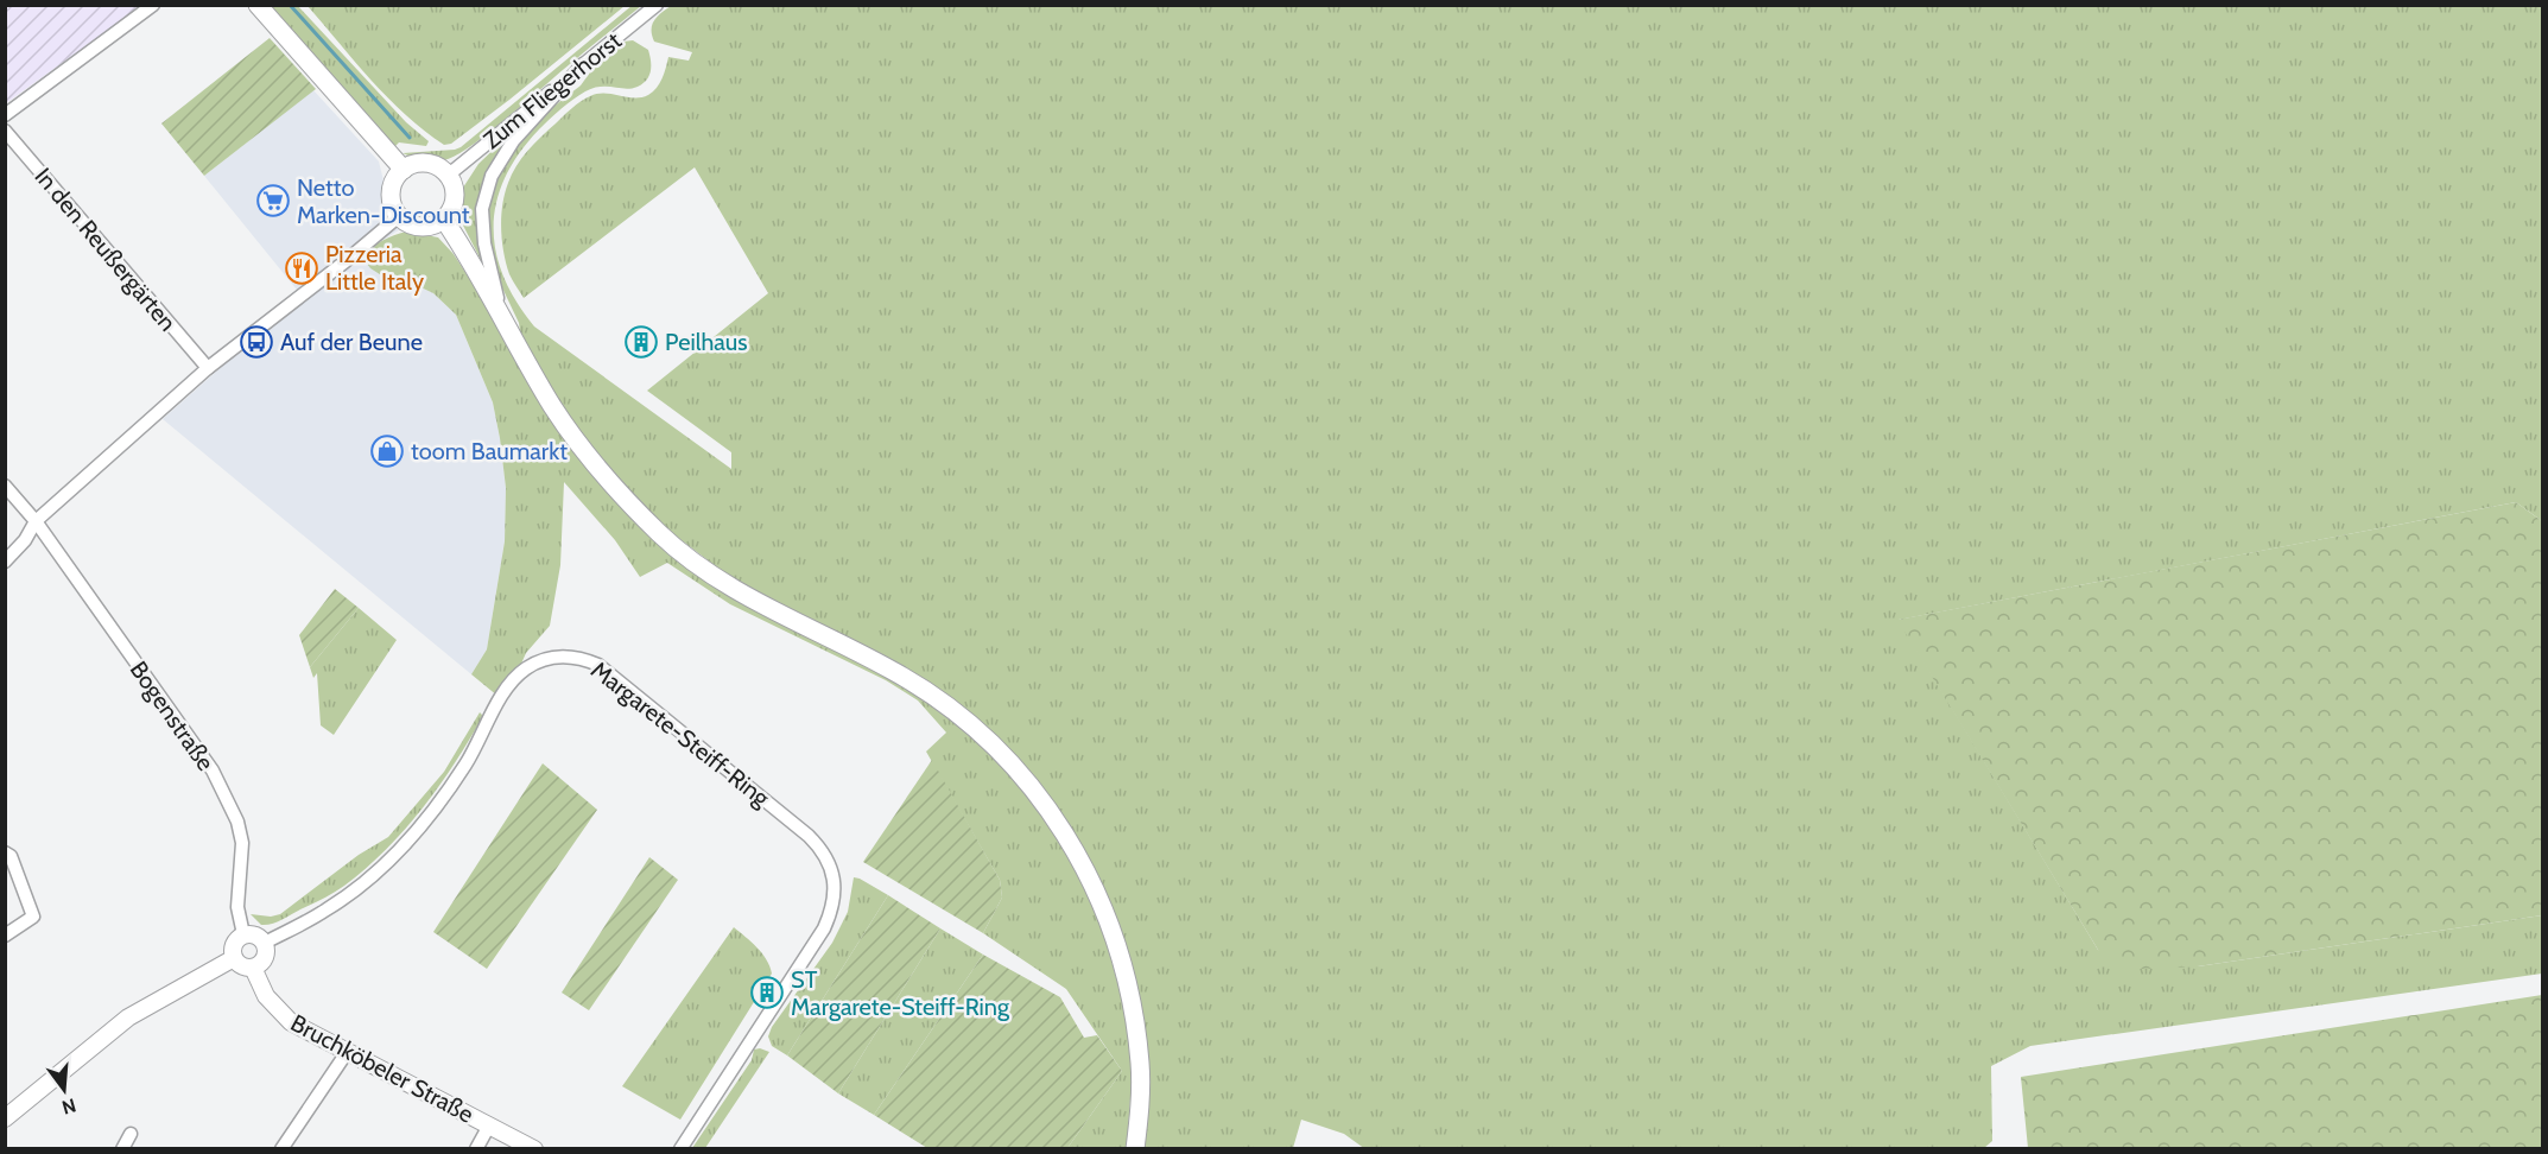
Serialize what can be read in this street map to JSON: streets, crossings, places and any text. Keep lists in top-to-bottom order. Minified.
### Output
{"streets":{"street":["Zum Fliegerhorst","In den Reußergärten","Bogenstraße","Margarete-Steiff-Ring","Bruchköbeler Straße"]},"crossings":[["Bogenstraße","Margarete-Steiff-Ring"],["Bogenstraße","Bruchköbeler Straße"],["Margarete-Steiff-Ring","Bruchköbeler Straße"]],"places":{"supermarket":["Netto Marken-Discount"],"restaurant":["Pizzeria Little Italy"],"bus stop":["Auf der Beune"],"building":["Peilhaus","ST Margarete-Steiff-Ring"],"shop":["toom Baumarkt"]},"north":"bottom"}
